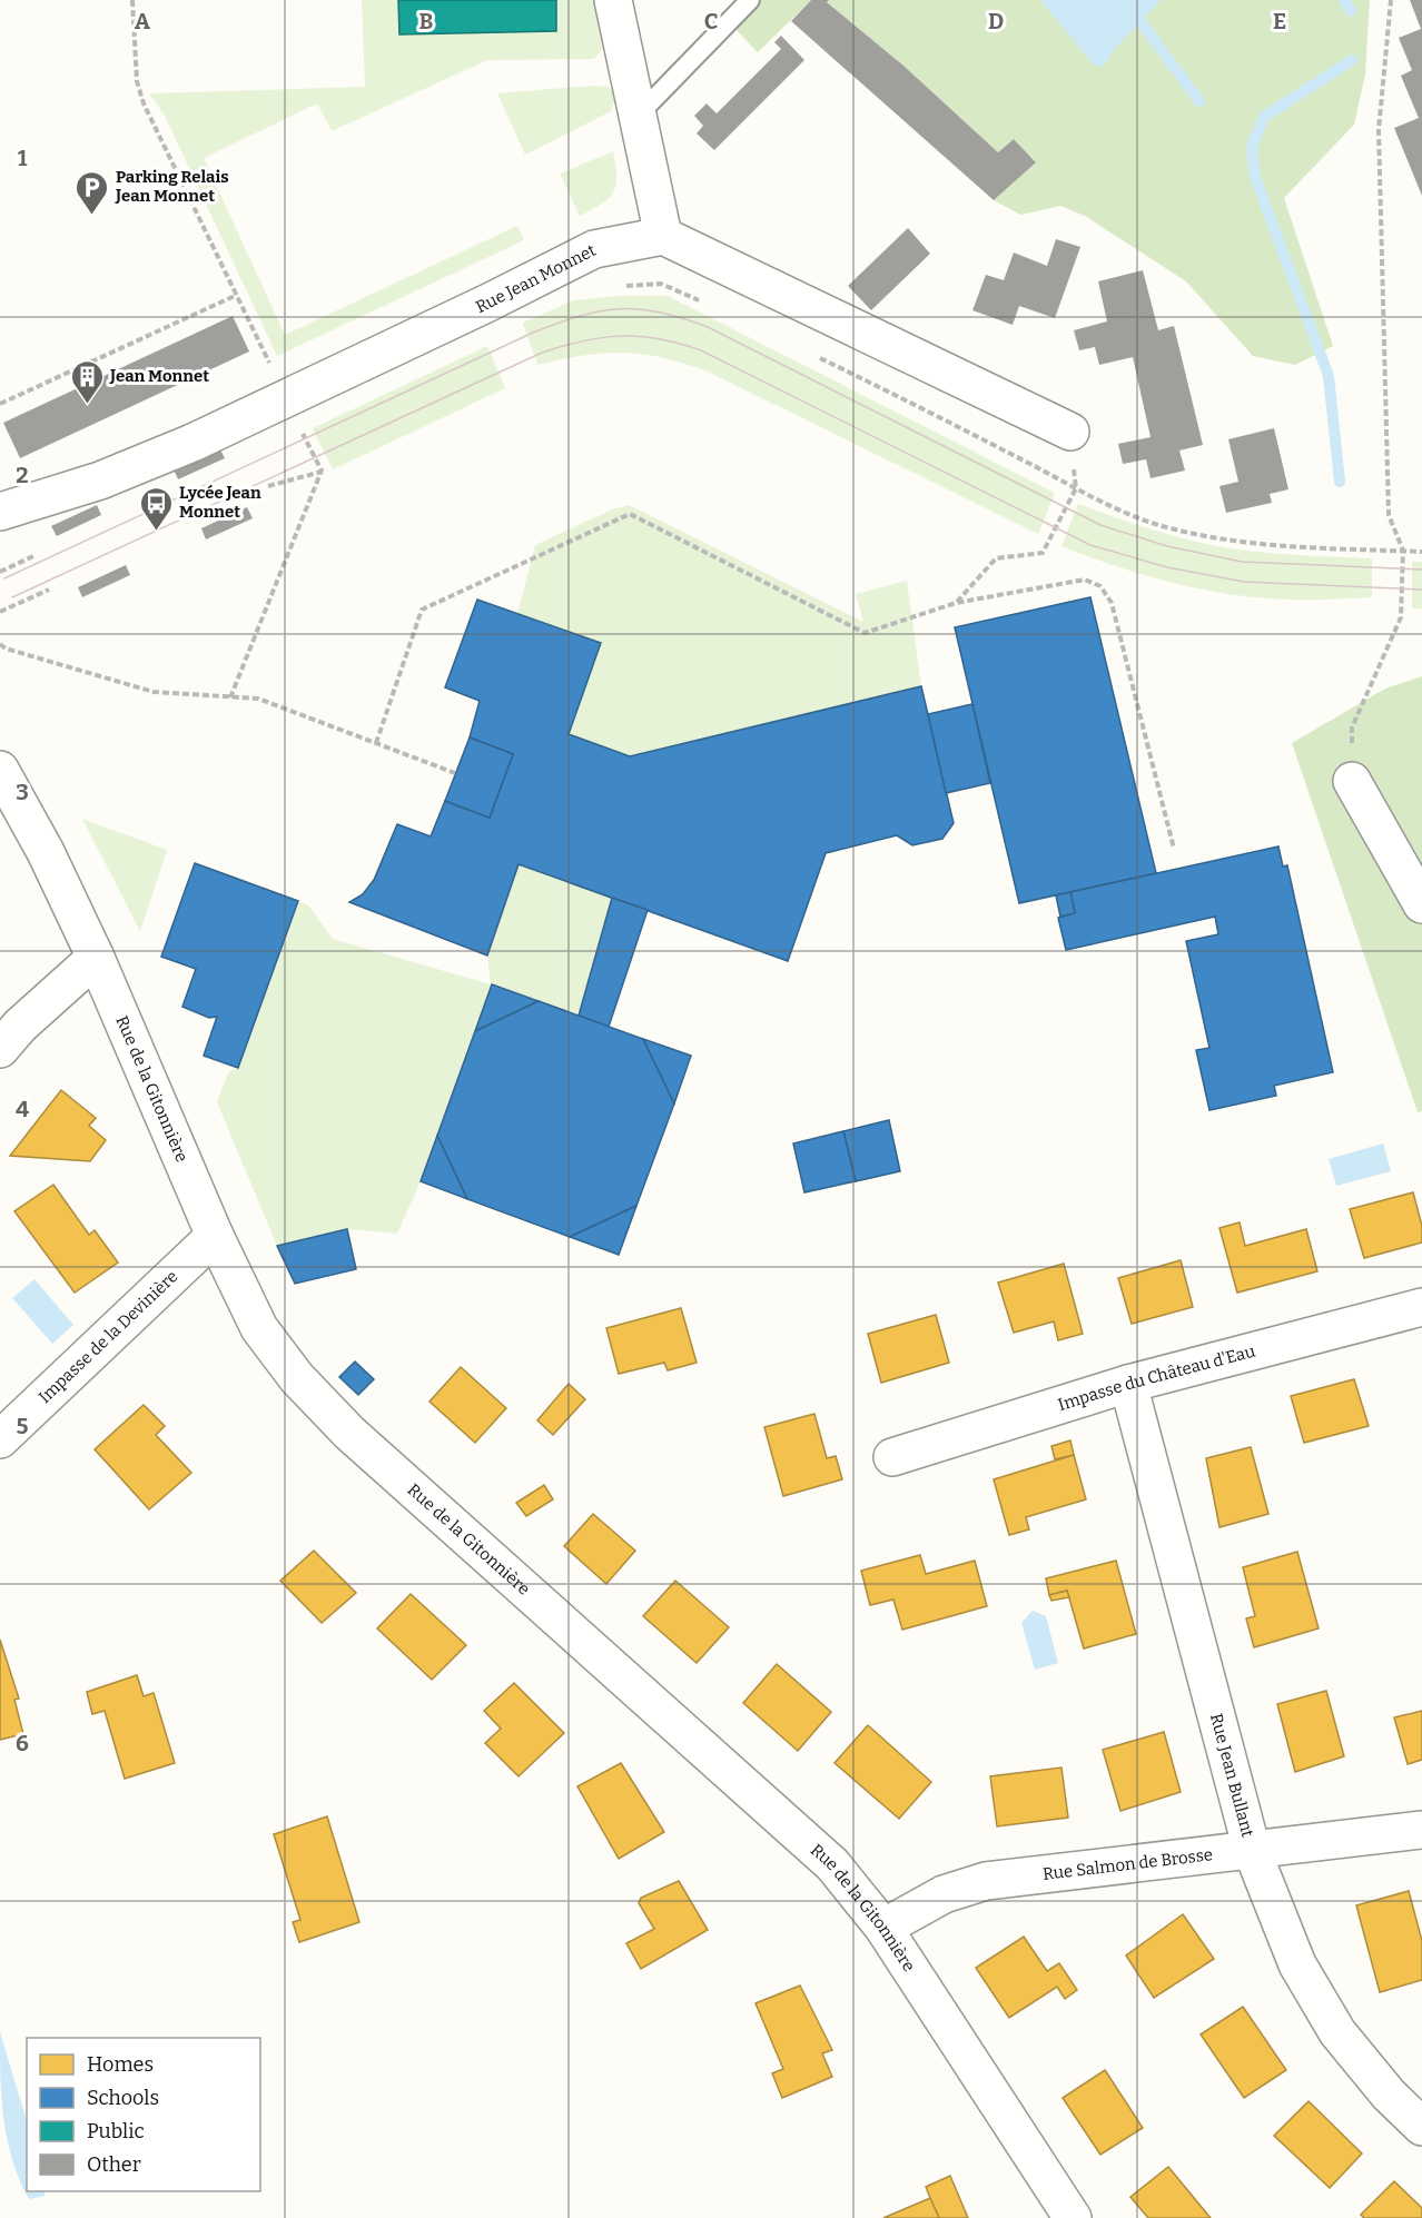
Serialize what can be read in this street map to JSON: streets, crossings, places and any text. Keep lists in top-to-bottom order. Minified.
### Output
{"streets":{"street":["Rue Jean Monnet","Rue de la Gitonnière","Impasse de la Devinière","Impasse du Château d'Eau","Rue Jean Bullant","Rue Salmon de Brosse"]},"crossings":[["Rue de la Gitonnière","Impasse de la Devinière"],["Rue de la Gitonnière","Rue Salmon de Brosse"],["Impasse du Château d'Eau","Rue Jean Bullant"],["Rue Jean Bullant","Rue Salmon de Brosse"]],"places":{"parking":["Parking Relais Jean Monnet"],"building":["Jean Monnet"],"bus stop":["Lycée Jean Monnet"]},"legend":["Homes","Schools","Public","Other"],"grid":{"columns":["A","B","C","D","E"],"rows":["1","2","3","4","5","6"]}}
